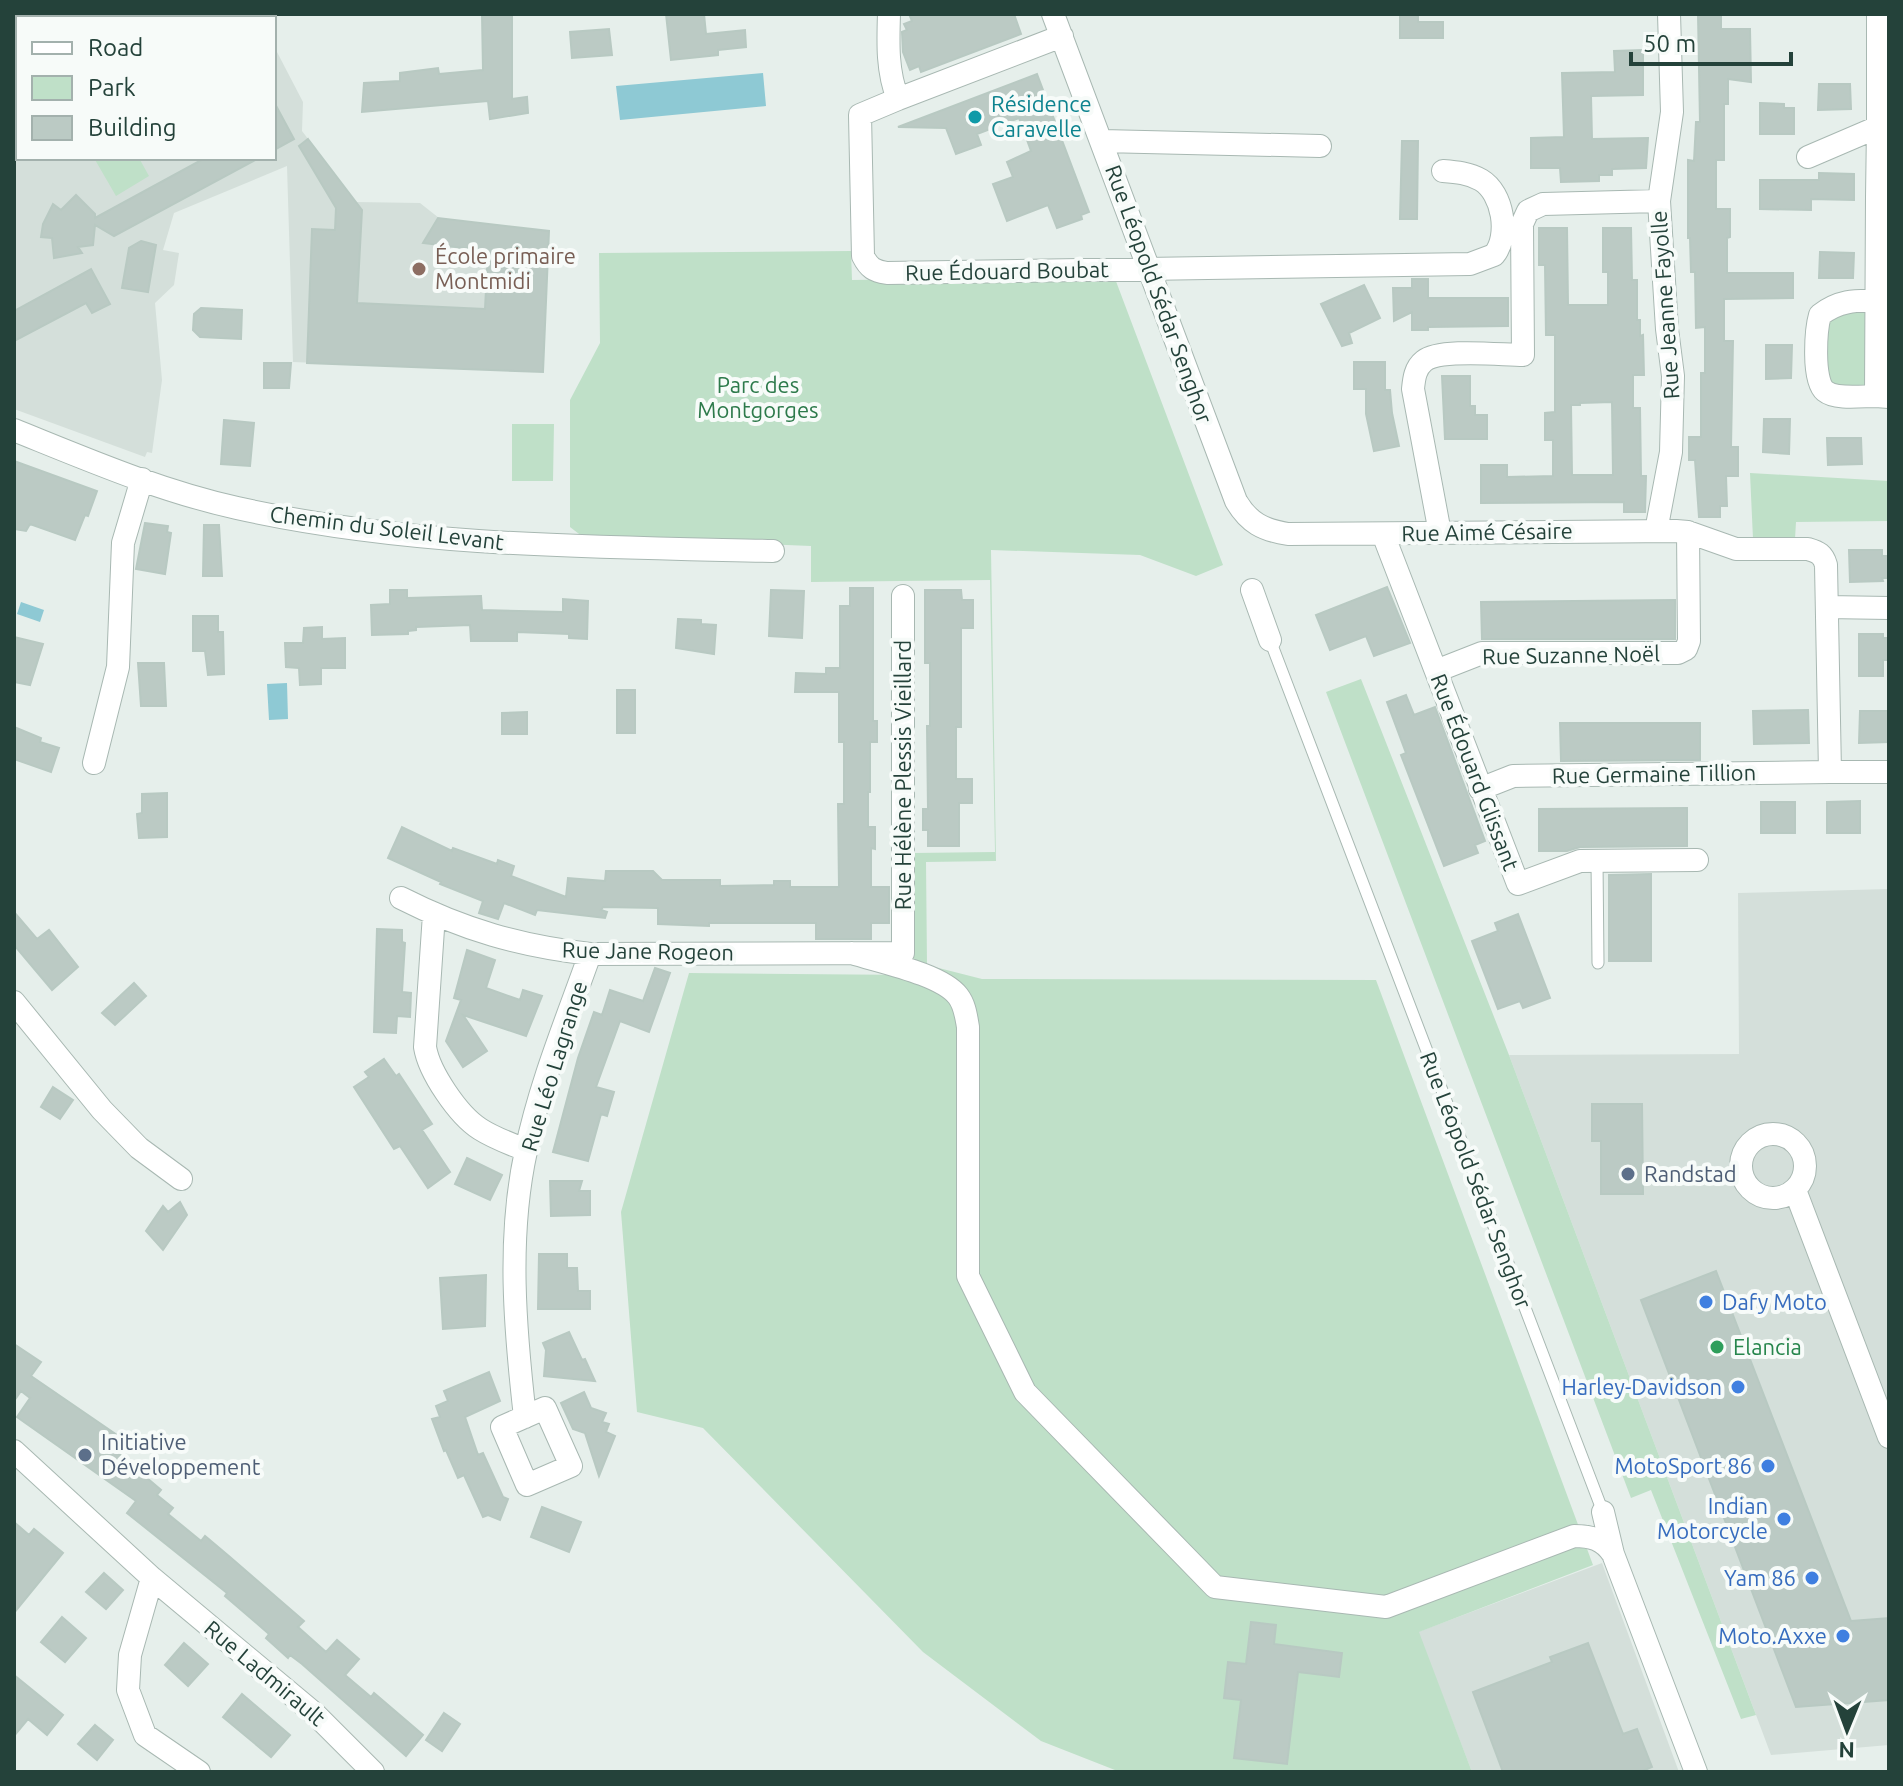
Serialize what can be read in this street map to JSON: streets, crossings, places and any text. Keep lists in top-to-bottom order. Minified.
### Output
{"streets":{"street":["Rue Édouard Boubat","Rue Léopold Sédar Senghor","Rue Jeanne Fayolle","Chemin du Soleil Levant","Rue Aimé Césaire","Rue Suzanne Noël","Rue Édouard Glissant","Rue Germaine Tillion","Rue Hélène Plessis Vieillard","Rue Jane Rogeon","Rue Léo Lagrange","Rue Ladmirault"]},"crossings":[["Rue Édouard Boubat","Rue Léopold Sédar Senghor"],["Rue Léopold Sédar Senghor","Rue Aimé Césaire"],["Rue Jeanne Fayolle","Rue Aimé Césaire"],["Rue Aimé Césaire","Rue Suzanne Noël"],["Rue Aimé Césaire","Rue Édouard Glissant"],["Rue Suzanne Noël","Rue Édouard Glissant"],["Rue Édouard Glissant","Rue Germaine Tillion"],["Rue Hélène Plessis Vieillard","Rue Jane Rogeon"],["Rue Jane Rogeon","Rue Léo Lagrange"]],"parks":["Parc des Montgorges"],"places":["Résidence Caravelle","École primaire Montmidi","Randstad","Dafy Moto","Elancia","Harley-Davidson","Initiative Développement","MotoSport 86","Indian Motorcycle","Yam 86","Moto.Axxe"],"legend":["Road","Park","Building"],"scale_bar":"50 m","north":"bottom"}
